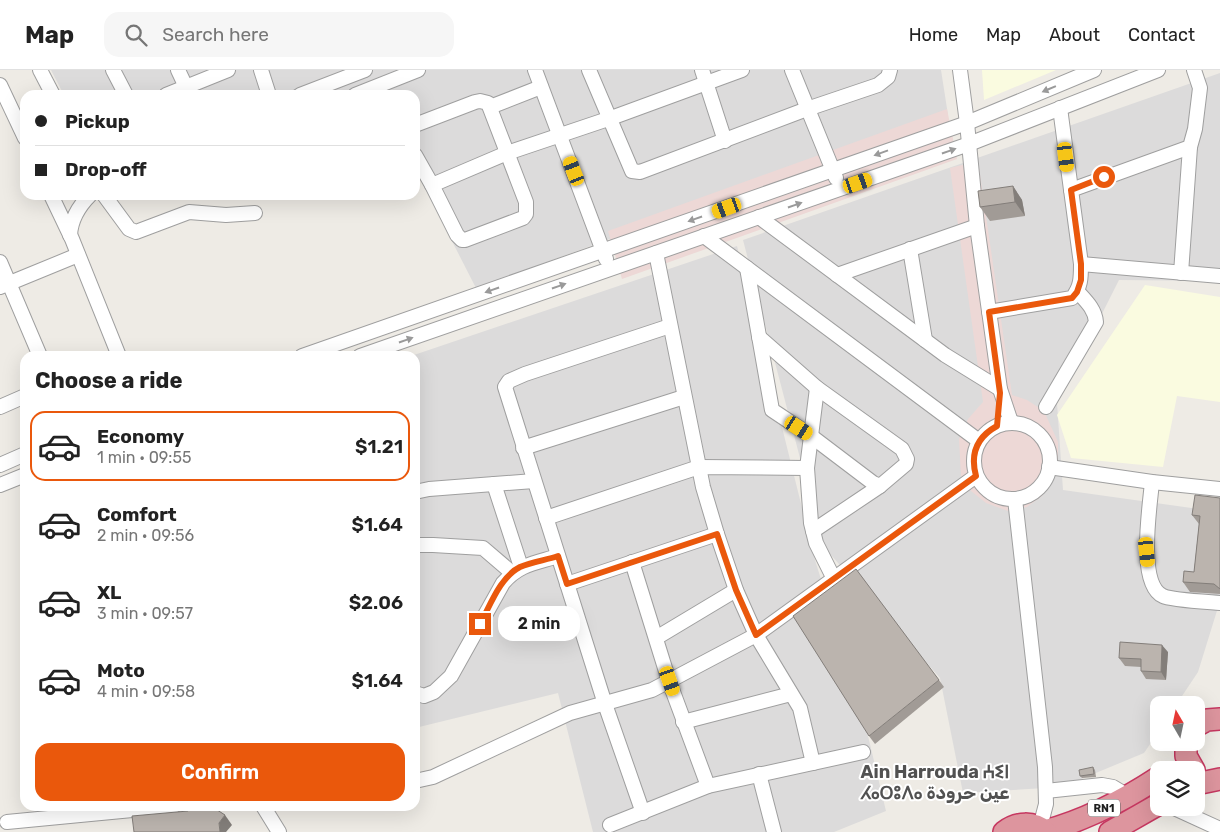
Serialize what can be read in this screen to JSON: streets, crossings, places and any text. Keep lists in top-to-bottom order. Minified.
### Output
{"streets":{"highway":["RN1"]},"districts":["Ain Harrouda ⵄⵉⵏ ⵃⴰⵔⵓⴷⴰ عين حرودة"],"north":"top","page":{"header":"Map","search":"Search here","nav":["Home","Map","About","Contact"],"banner":["Pickup","Drop-off"],"heading":"Choose a ride","list":[{"name":"Economy","note":"1 min · 09:55","value":"$1.21"},{"name":"Comfort","note":"2 min · 09:56","value":"$1.64"},{"name":"XL","note":"3 min · 09:57","value":"$2.06"},{"name":"Moto","note":"4 min · 09:58","value":"$1.64"}],"bubble":"2 min","buttons":"Confirm"}}
